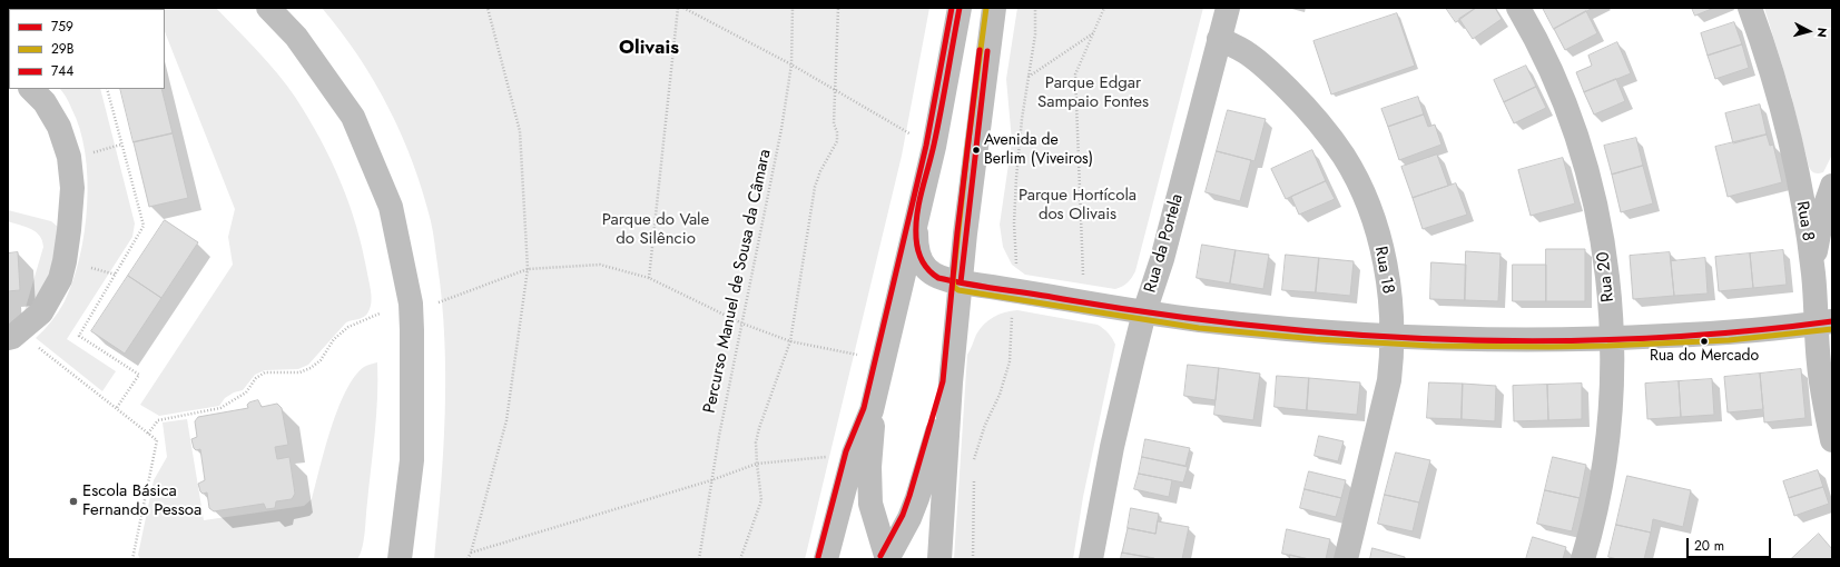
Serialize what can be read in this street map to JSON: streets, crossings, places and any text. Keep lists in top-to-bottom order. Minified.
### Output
{"streets":{"street":["Rua 8","Rua da Portela","Rua 18","Rua 20"],"path":["Percurso Manuel de Sousa da Câmara"]},"crossings":[["Rua da Portela","Rua 18"]],"districts":["Olivais"],"parks":["Parque Edgar Sampaio Fontes","Parque Hortícola dos Olivais","Parque do Vale do Silêncio"],"places":["Avenida de Berlim (Viveiros)","Rua do Mercado","Escola Básica Fernando Pessoa"],"lines":["transit line 759","transit line 29B","transit line 744"],"legend":["759","29B","744"],"scale_bar":"20 m","north":"right"}
